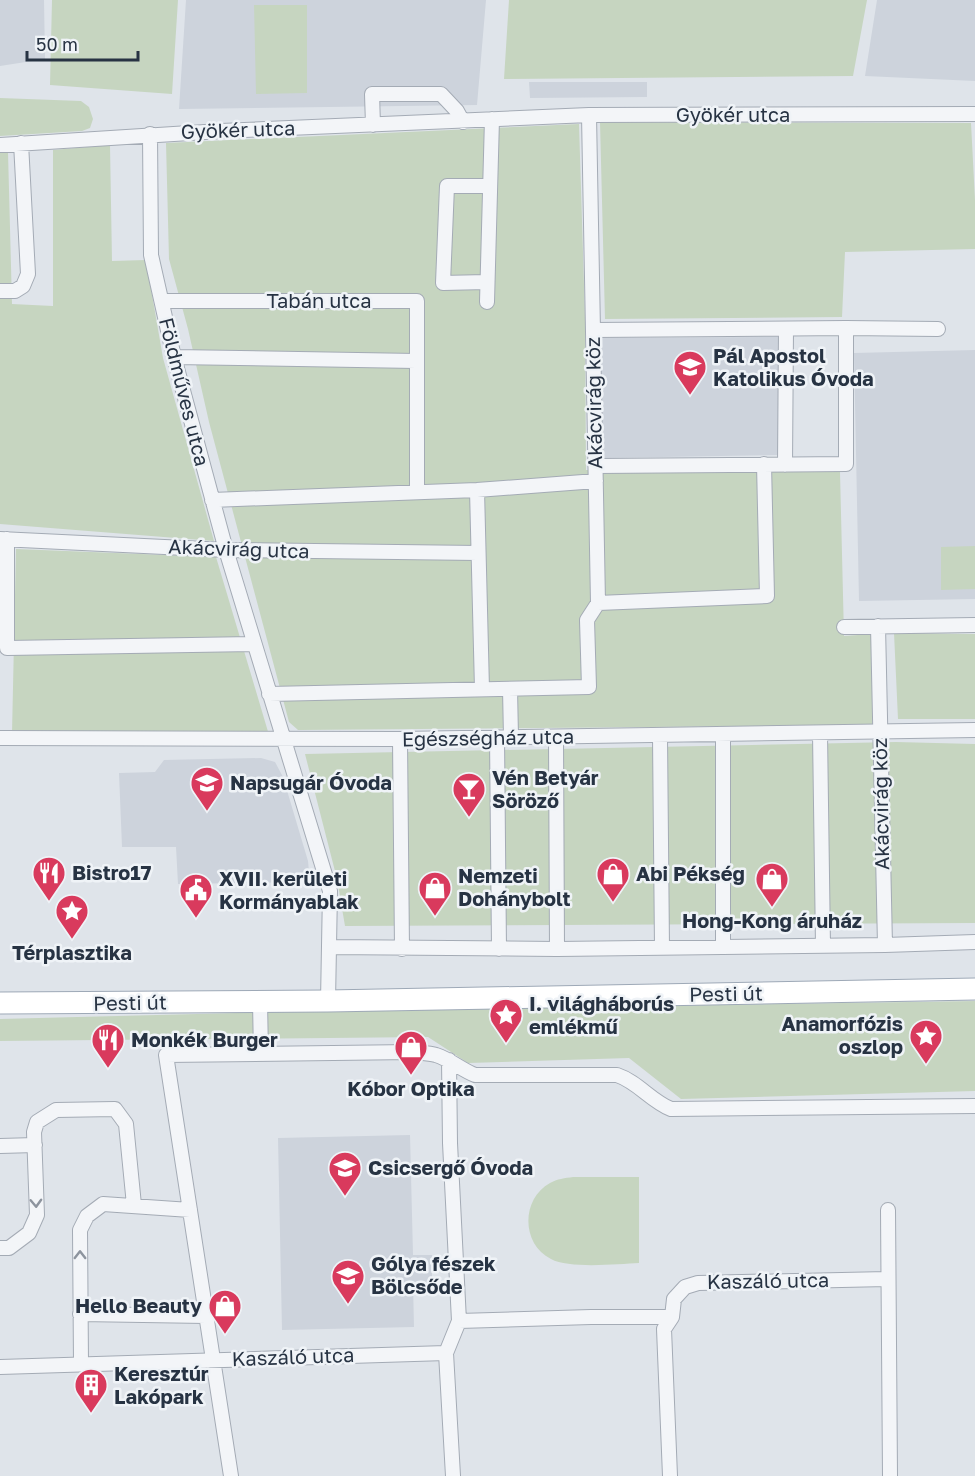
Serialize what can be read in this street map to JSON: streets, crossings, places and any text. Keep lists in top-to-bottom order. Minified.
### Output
{"streets":{"main road":["Pesti út"],"street":["Gyökér utca","Tabán utca","Földműves utca","Akácvirág köz","Akácvirág utca","Egészségház utca","Kaszáló utca"]},"crossings":[["Gyökér utca","Földműves utca"],["Gyökér utca","Akácvirág köz"],["Tabán utca","Földműves utca"],["Földműves utca","Akácvirág utca"],["Földműves utca","Egészségház utca"],["Földműves utca","Pesti út"],["Akácvirág köz","Egészségház utca"]],"places":{"school or university":["Pál Apostol Katolikus Óvoda","Napsugár Óvoda","Csicsergő Óvoda","Gólya fészek Bölcsőde"],"bar":["Vén Betyár Söröző"],"restaurant":["Bistro17","Monkék Burger"],"shop":["Abi Pékség","Hong-Kong áruház","Nemzeti Dohánybolt","Kóbor Optika","Hello Beauty"],"public building":["XVII. kerületi Kormányablak"],"place":["Térplasztika","I. világháborús emlékmű","Anamorfózis oszlop"],"building":["Keresztúr Lakópark"]},"scale_bar":"50 m"}
